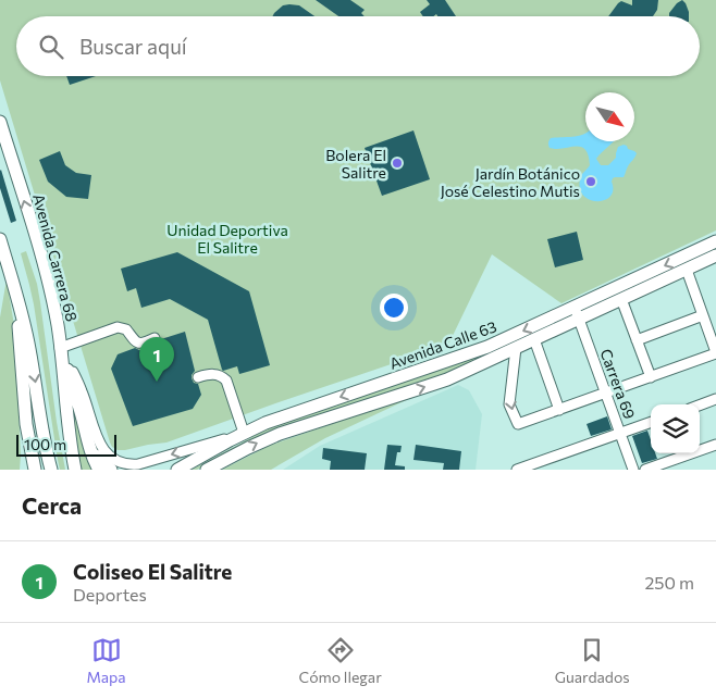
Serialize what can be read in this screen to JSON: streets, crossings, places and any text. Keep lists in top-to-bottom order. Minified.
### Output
{"streets":{"main road":["Avenida Carrera 68","Avenida Calle 63"],"street":["Carrera 69"]},"crossings":[["Avenida Calle 63","Carrera 69"]],"parks":["Unidad Deportiva El Salitre"],"places":["Bolera El Salitre","Jardín Botánico José Celestino Mutis"],"scale_bar":"100 m","north":"bottom right","page":{"search":"Buscar aquí","pins":"1","scale":"100 m","heading":"Cerca","list":[{"mark":"1","name":"Coliseo El Salitre","note":"Deportes","value":"250 m"}],"nav":["Mapa","Cómo llegar","Guardados"]}}
